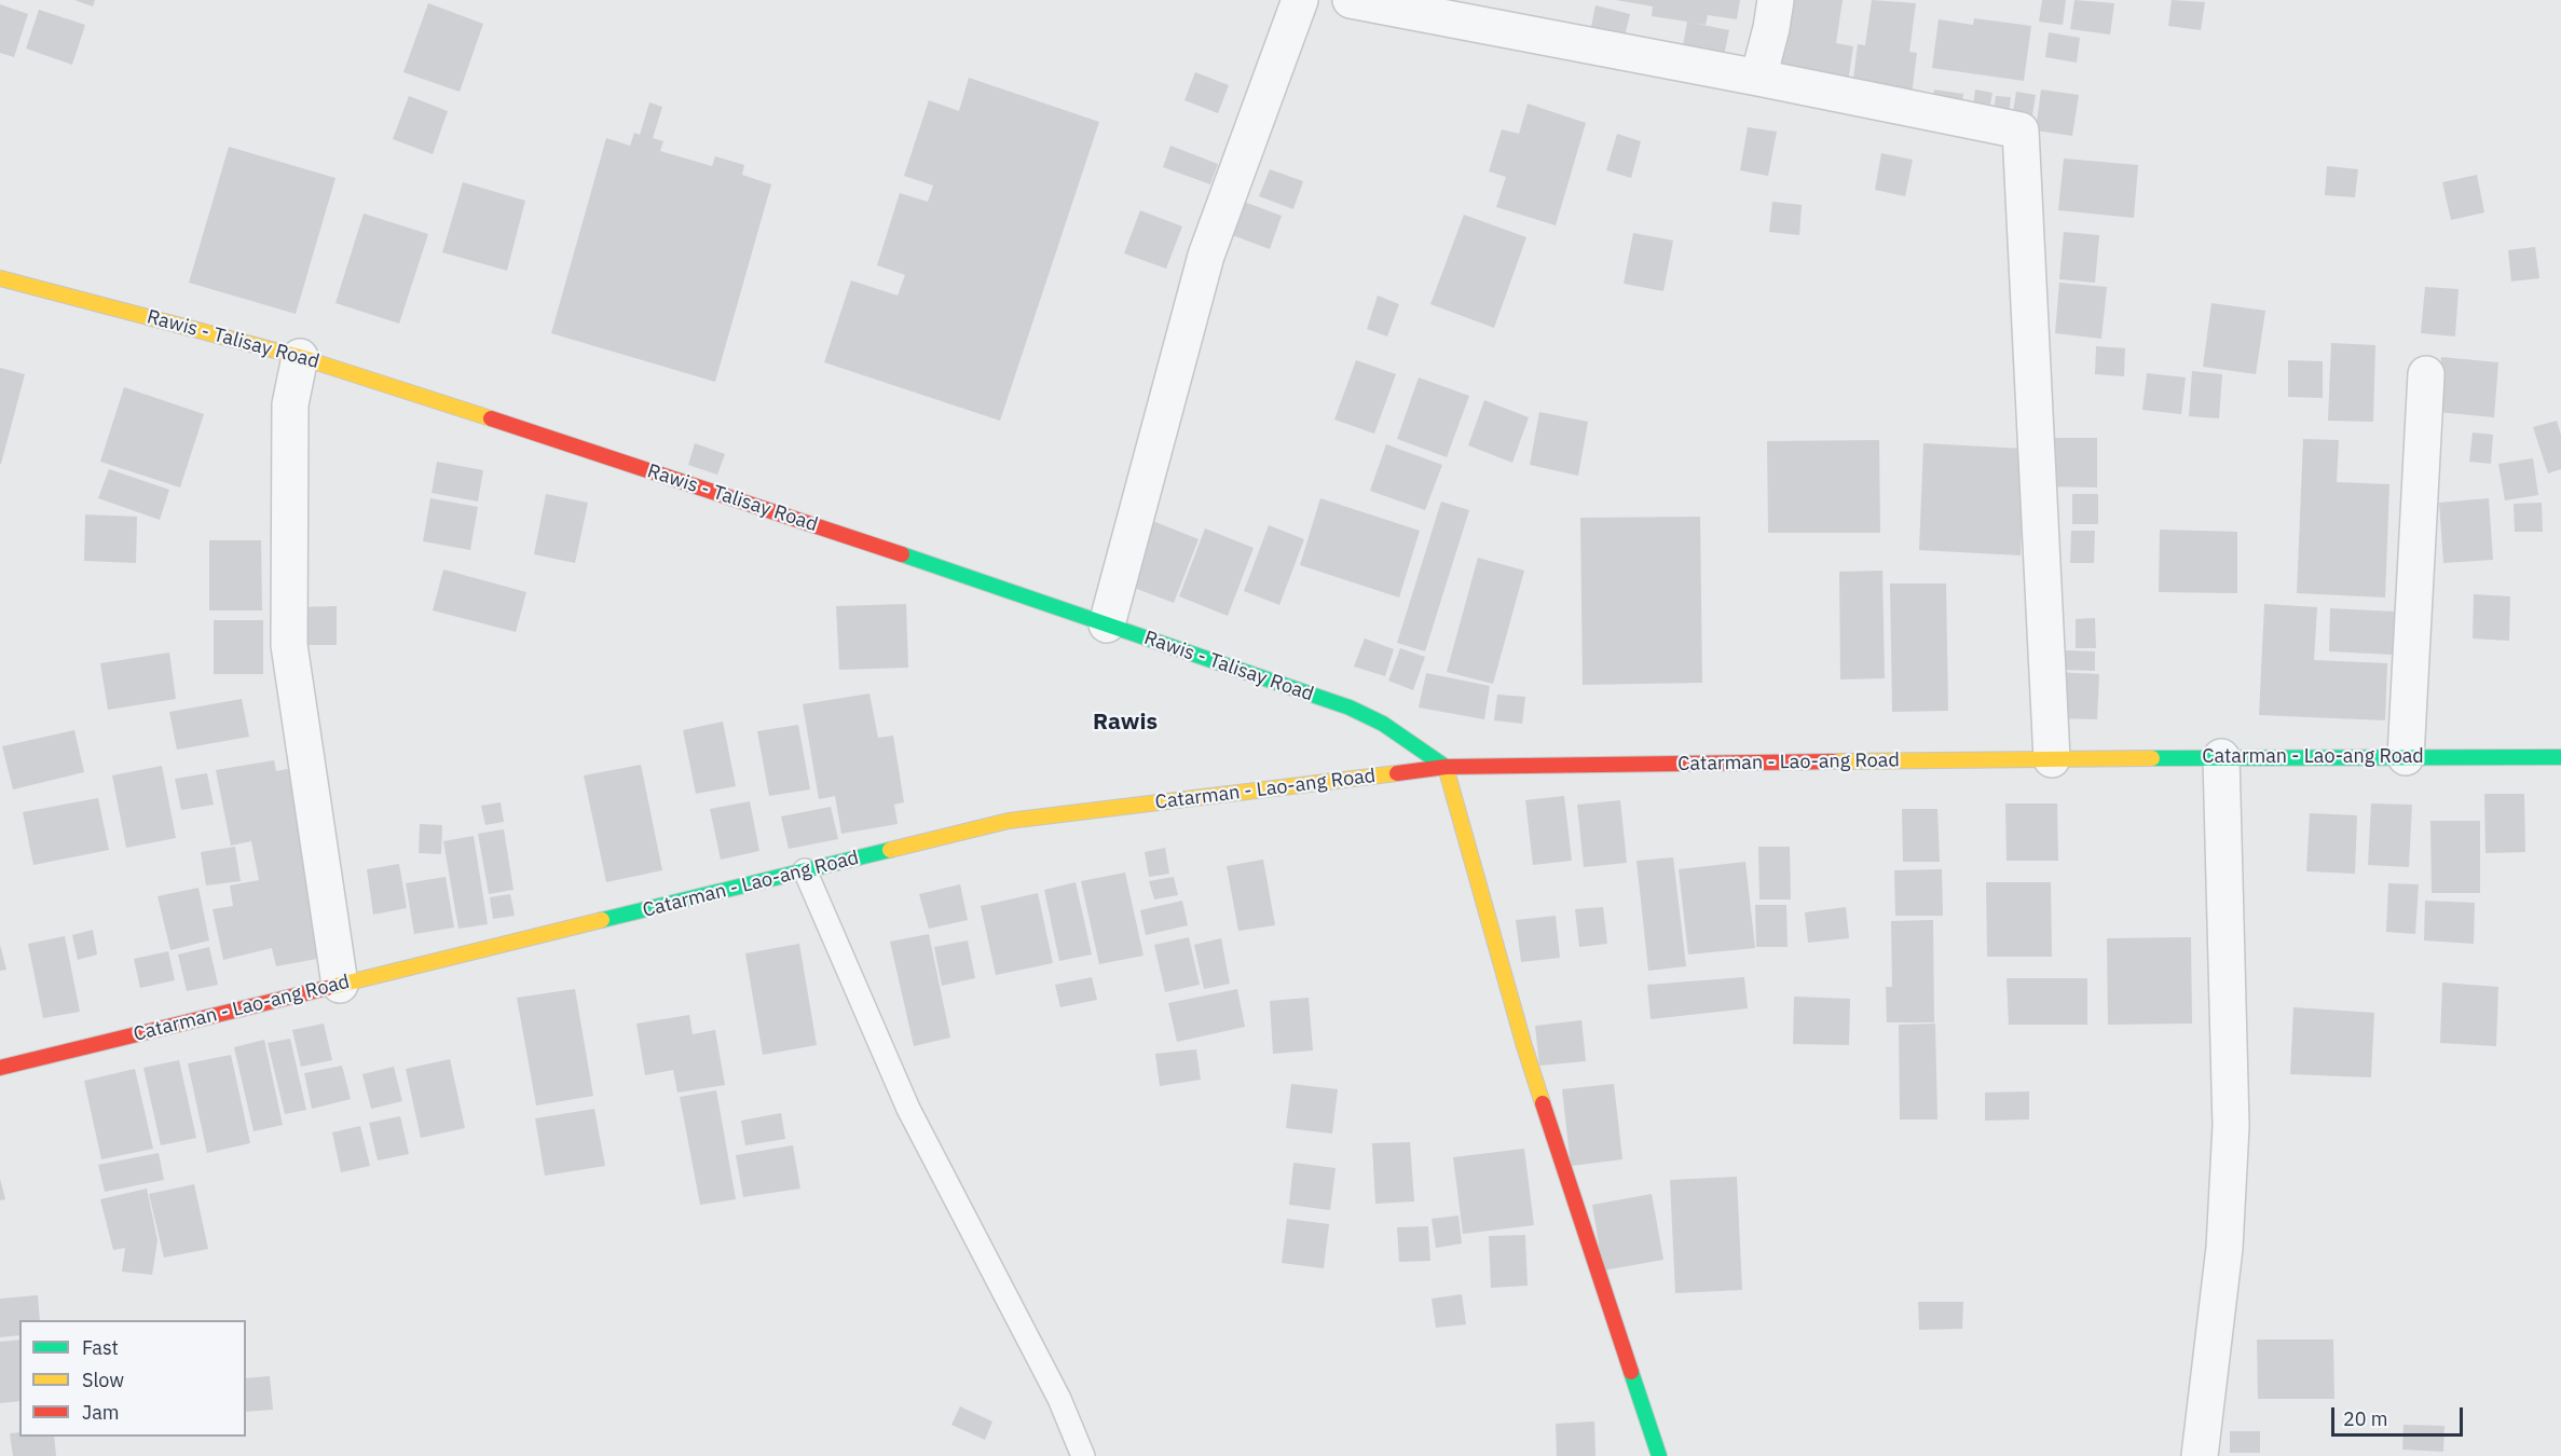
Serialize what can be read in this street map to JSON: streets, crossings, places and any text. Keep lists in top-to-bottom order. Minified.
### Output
{"streets":{"main road":["Rawis - Talisay Road","Catarman - Lao-ang Road"]},"crossings":[["Rawis - Talisay Road","Catarman - Lao-ang Road"]],"districts":["Rawis"],"legend":["Fast","Slow","Jam"],"scale_bar":"20 m"}
